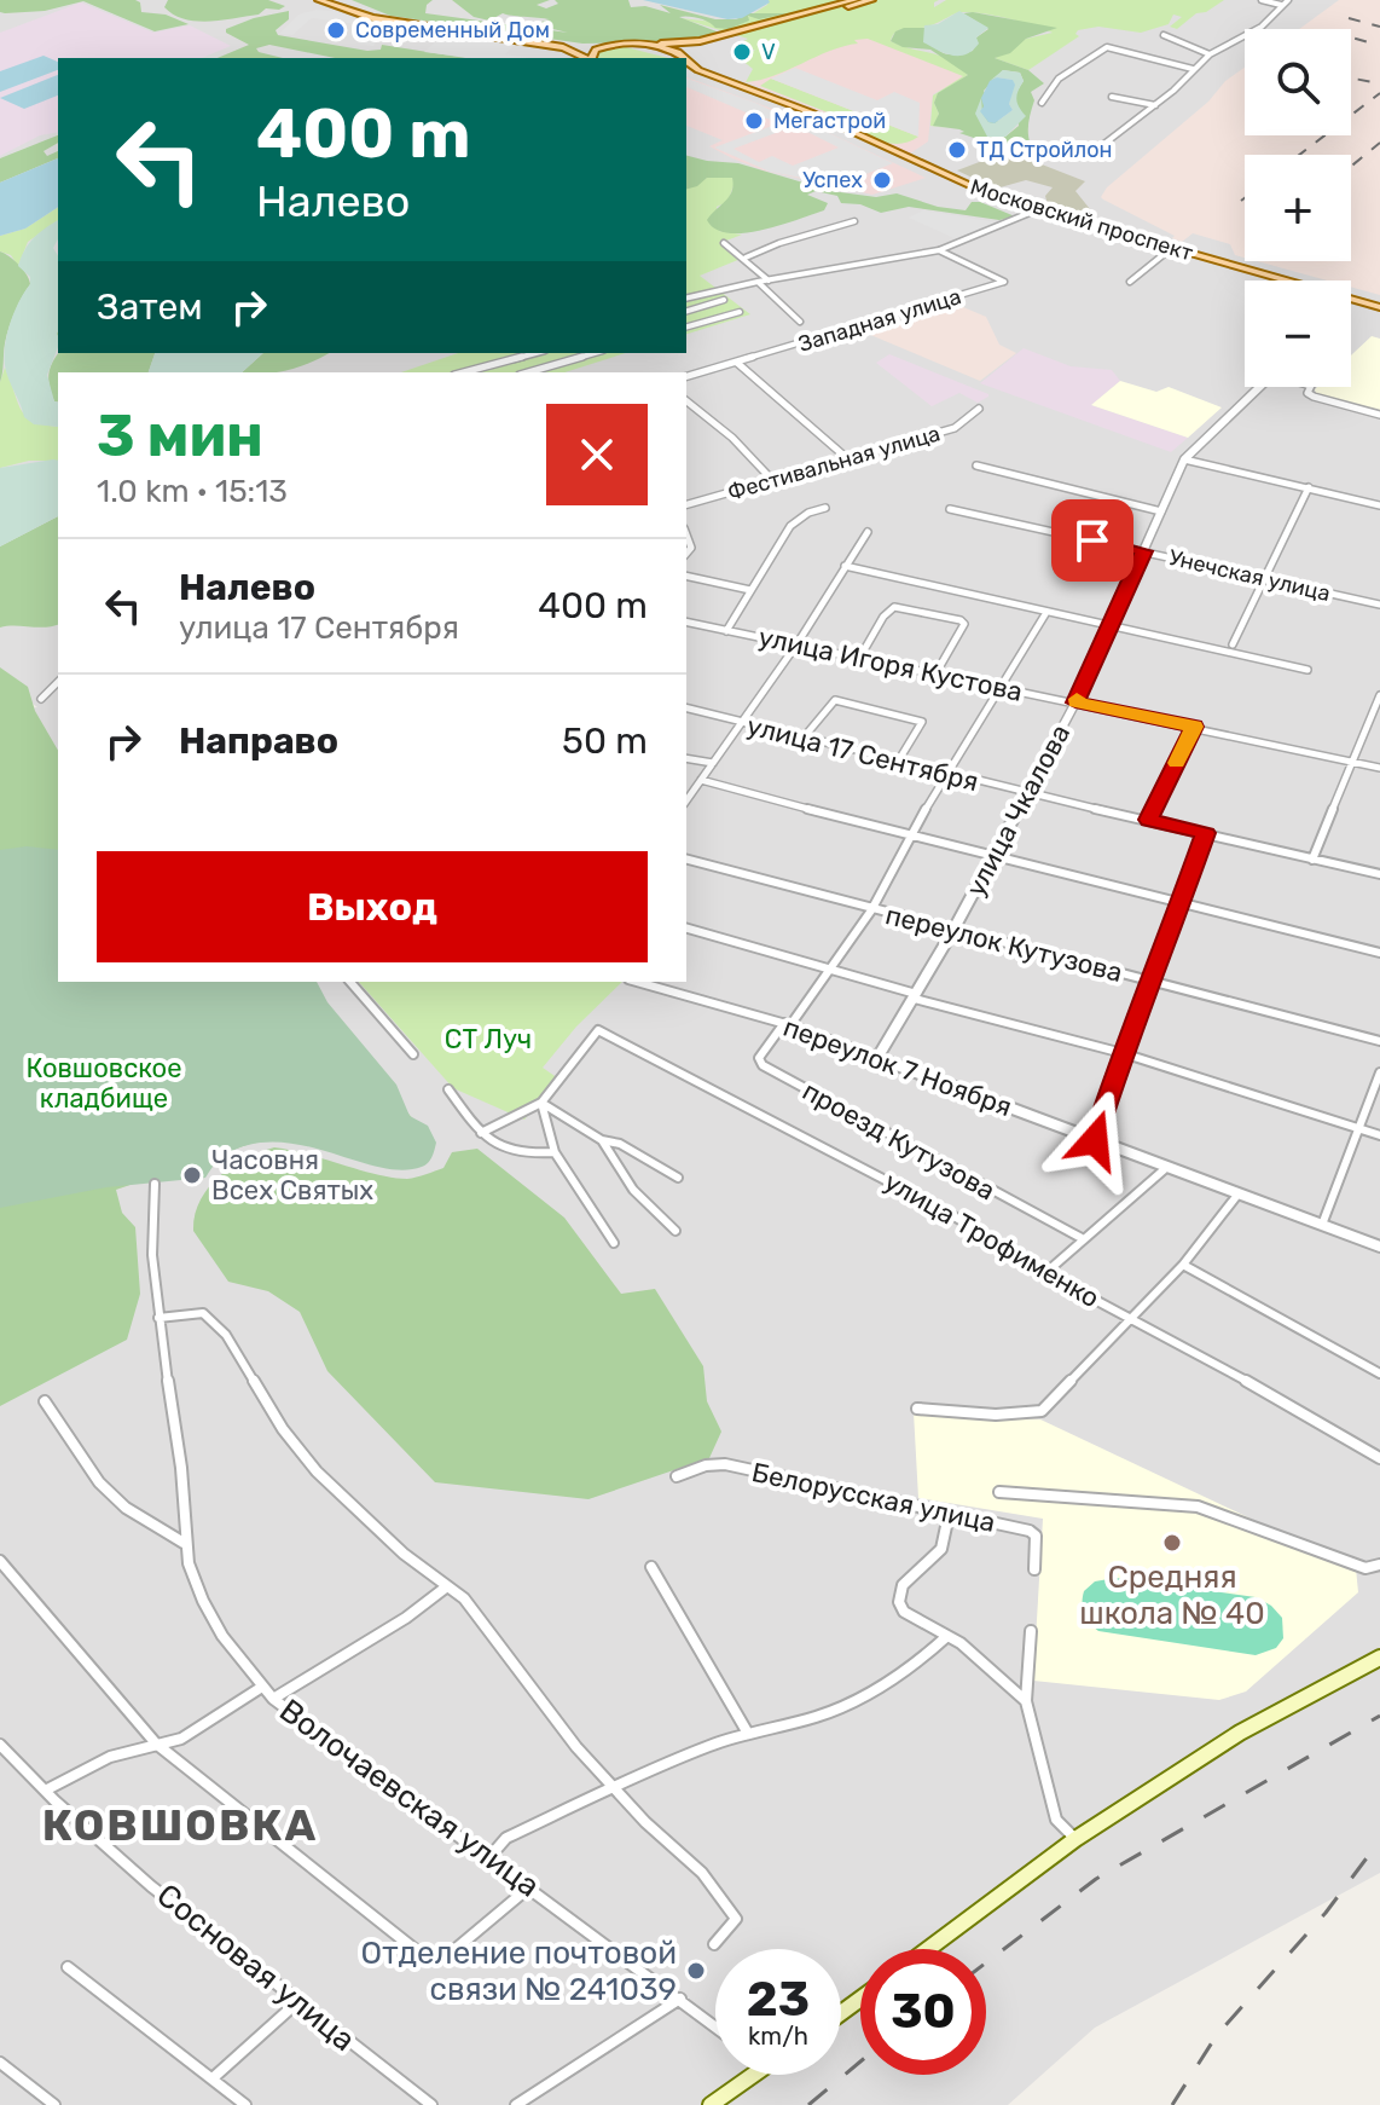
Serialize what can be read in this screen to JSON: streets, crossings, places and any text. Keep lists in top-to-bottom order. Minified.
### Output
{"streets":{"main road":["Московский проспект"],"street":["Западная улица","Фестивальная улица","Унечская улица","улица Игоря Кустова","улица 17 Сентября","улица Чкалова","переулок Кутузова","переулок 7 Ноября","проезд Кутузова","улица Трофименко","Белорусская улица","Волочаевская улица","Сосновая улица"]},"crossings":[["Унечская улица","улица Чкалова"],["улица Игоря Кустова","улица Чкалова"],["улица 17 Сентября","улица Чкалова"],["улица Чкалова","переулок Кутузова"],["улица Чкалова","переулок 7 Ноября"],["переулок 7 Ноября","проезд Кутузова"]],"districts":["КОВШОВКА"],"parks":["СТ Луч","Ковшовское кладбище"],"places":["Современный Дом","V","Мегастрой","ТД Стройлон","Успех","Часовня Всех Святых","Средняя школа № 40","Отделение почтовой связи № 241039"],"page":{"map_buttons":["+","−"],"turn":["400 m","Налево"],"then":"Затем","heading":["3 мин","1.0 km · 15:13"],"list":[{"name":"Налево","note":"улица 17 Сентября","value":"400 m"},{"name":"Направо","value":"50 m"}],"buttons":"Выход","speed":"23 km/h","limit":"30"}}
